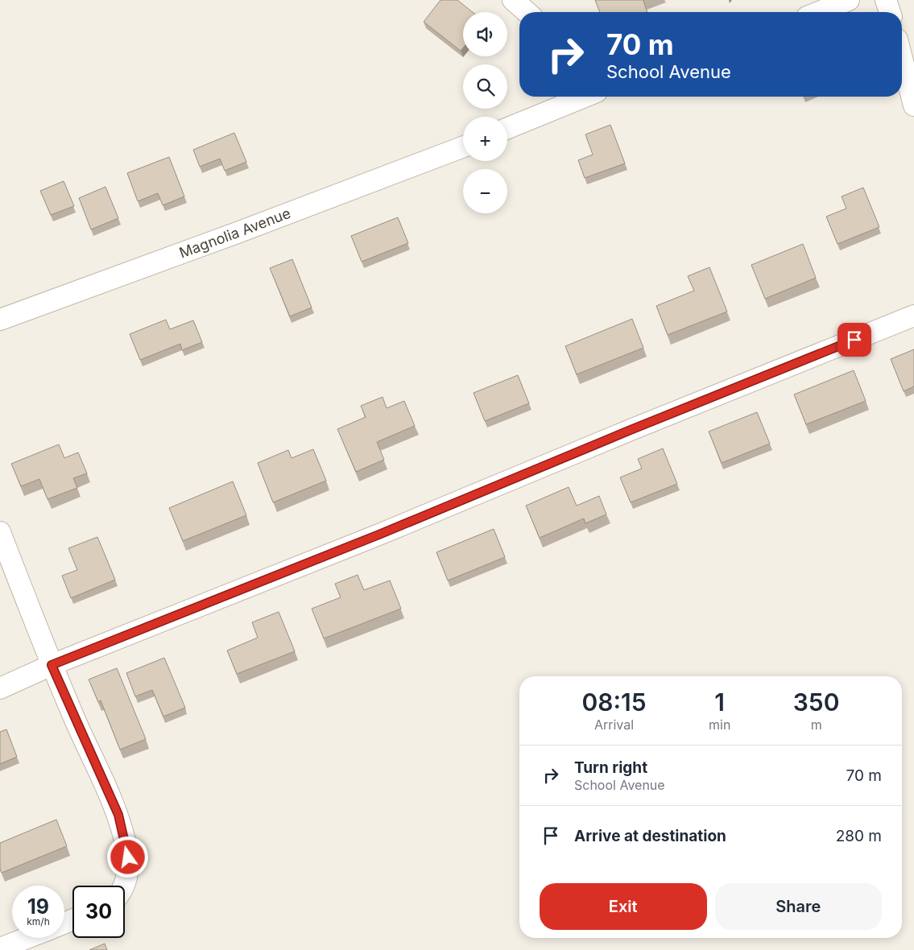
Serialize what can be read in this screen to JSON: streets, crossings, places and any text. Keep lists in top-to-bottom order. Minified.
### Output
{"streets":{"street":["Magnolia Avenue"]},"page":{"map_buttons":["+","−"],"turn":["70 m","School Avenue"],"eta":["08:15","Arrival","1","min","350","m"],"list":[{"name":"Turn right","note":"School Avenue","value":"70 m"},{"name":"Arrive at destination","value":"280 m"}],"buttons":["Exit","Share"],"speed":"19 km/h","limit":"30"}}
